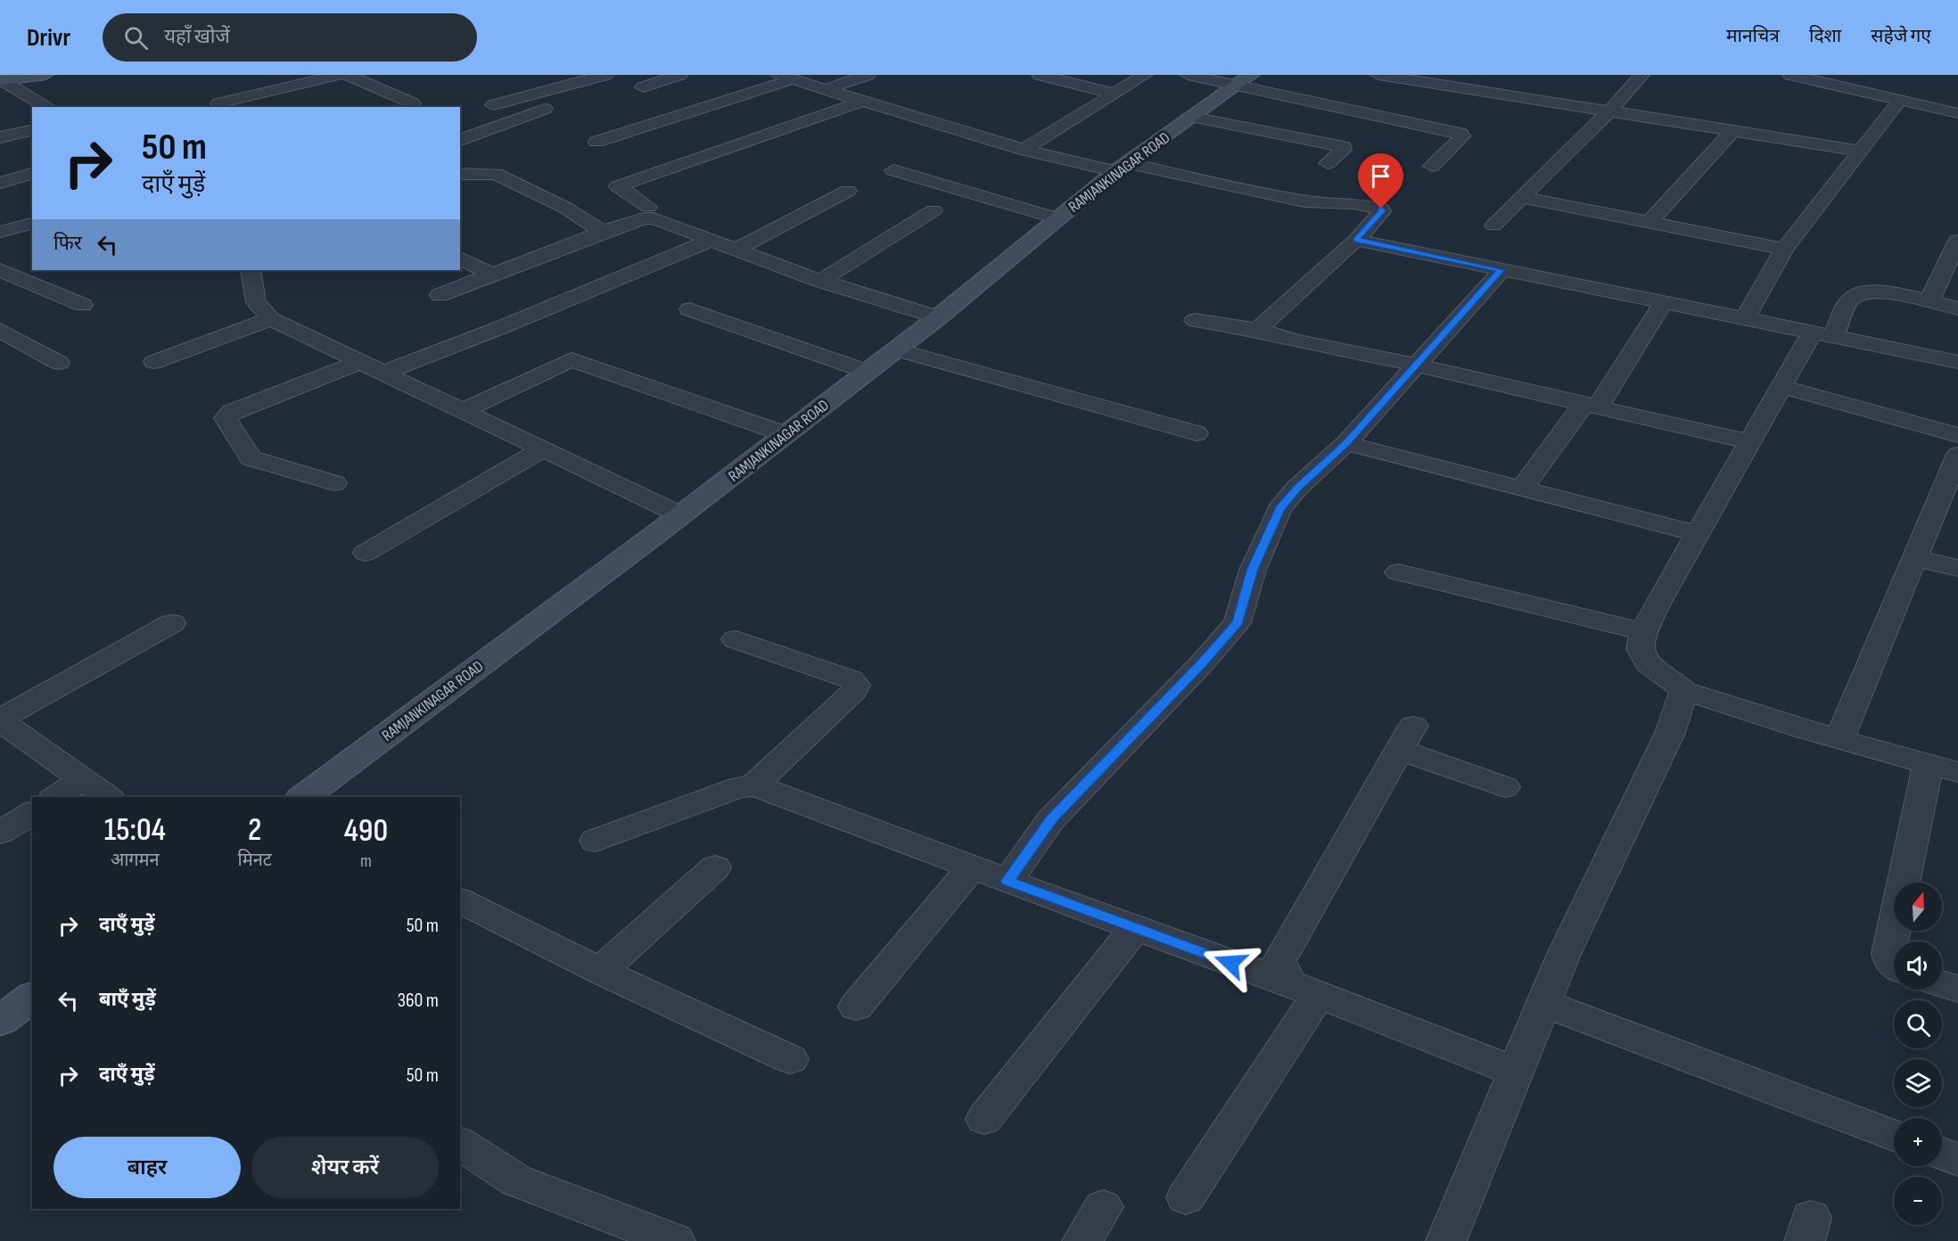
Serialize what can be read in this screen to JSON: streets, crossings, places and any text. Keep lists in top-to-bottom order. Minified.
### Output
{"streets":{"street":["RAMJANKINAGAR ROAD"]},"north":"top","page":{"header":"Drivr","search":"यहाँ खोजें","nav":["मानचित्र","दिशा","सहेजे गए"],"turn":["50 m","दाएँ मुड़ें"],"then":"फिर","eta":["15:04","आगमन","2","मिनट","490","m"],"map_buttons":["+","−"],"list":[{"name":"दाएँ मुड़ें","value":"50 m"},{"name":"बाएँ मुड़ें","value":"360 m"},{"name":"दाएँ मुड़ें","value":"50 m"}],"buttons":["बाहर","शेयर करें"]}}
